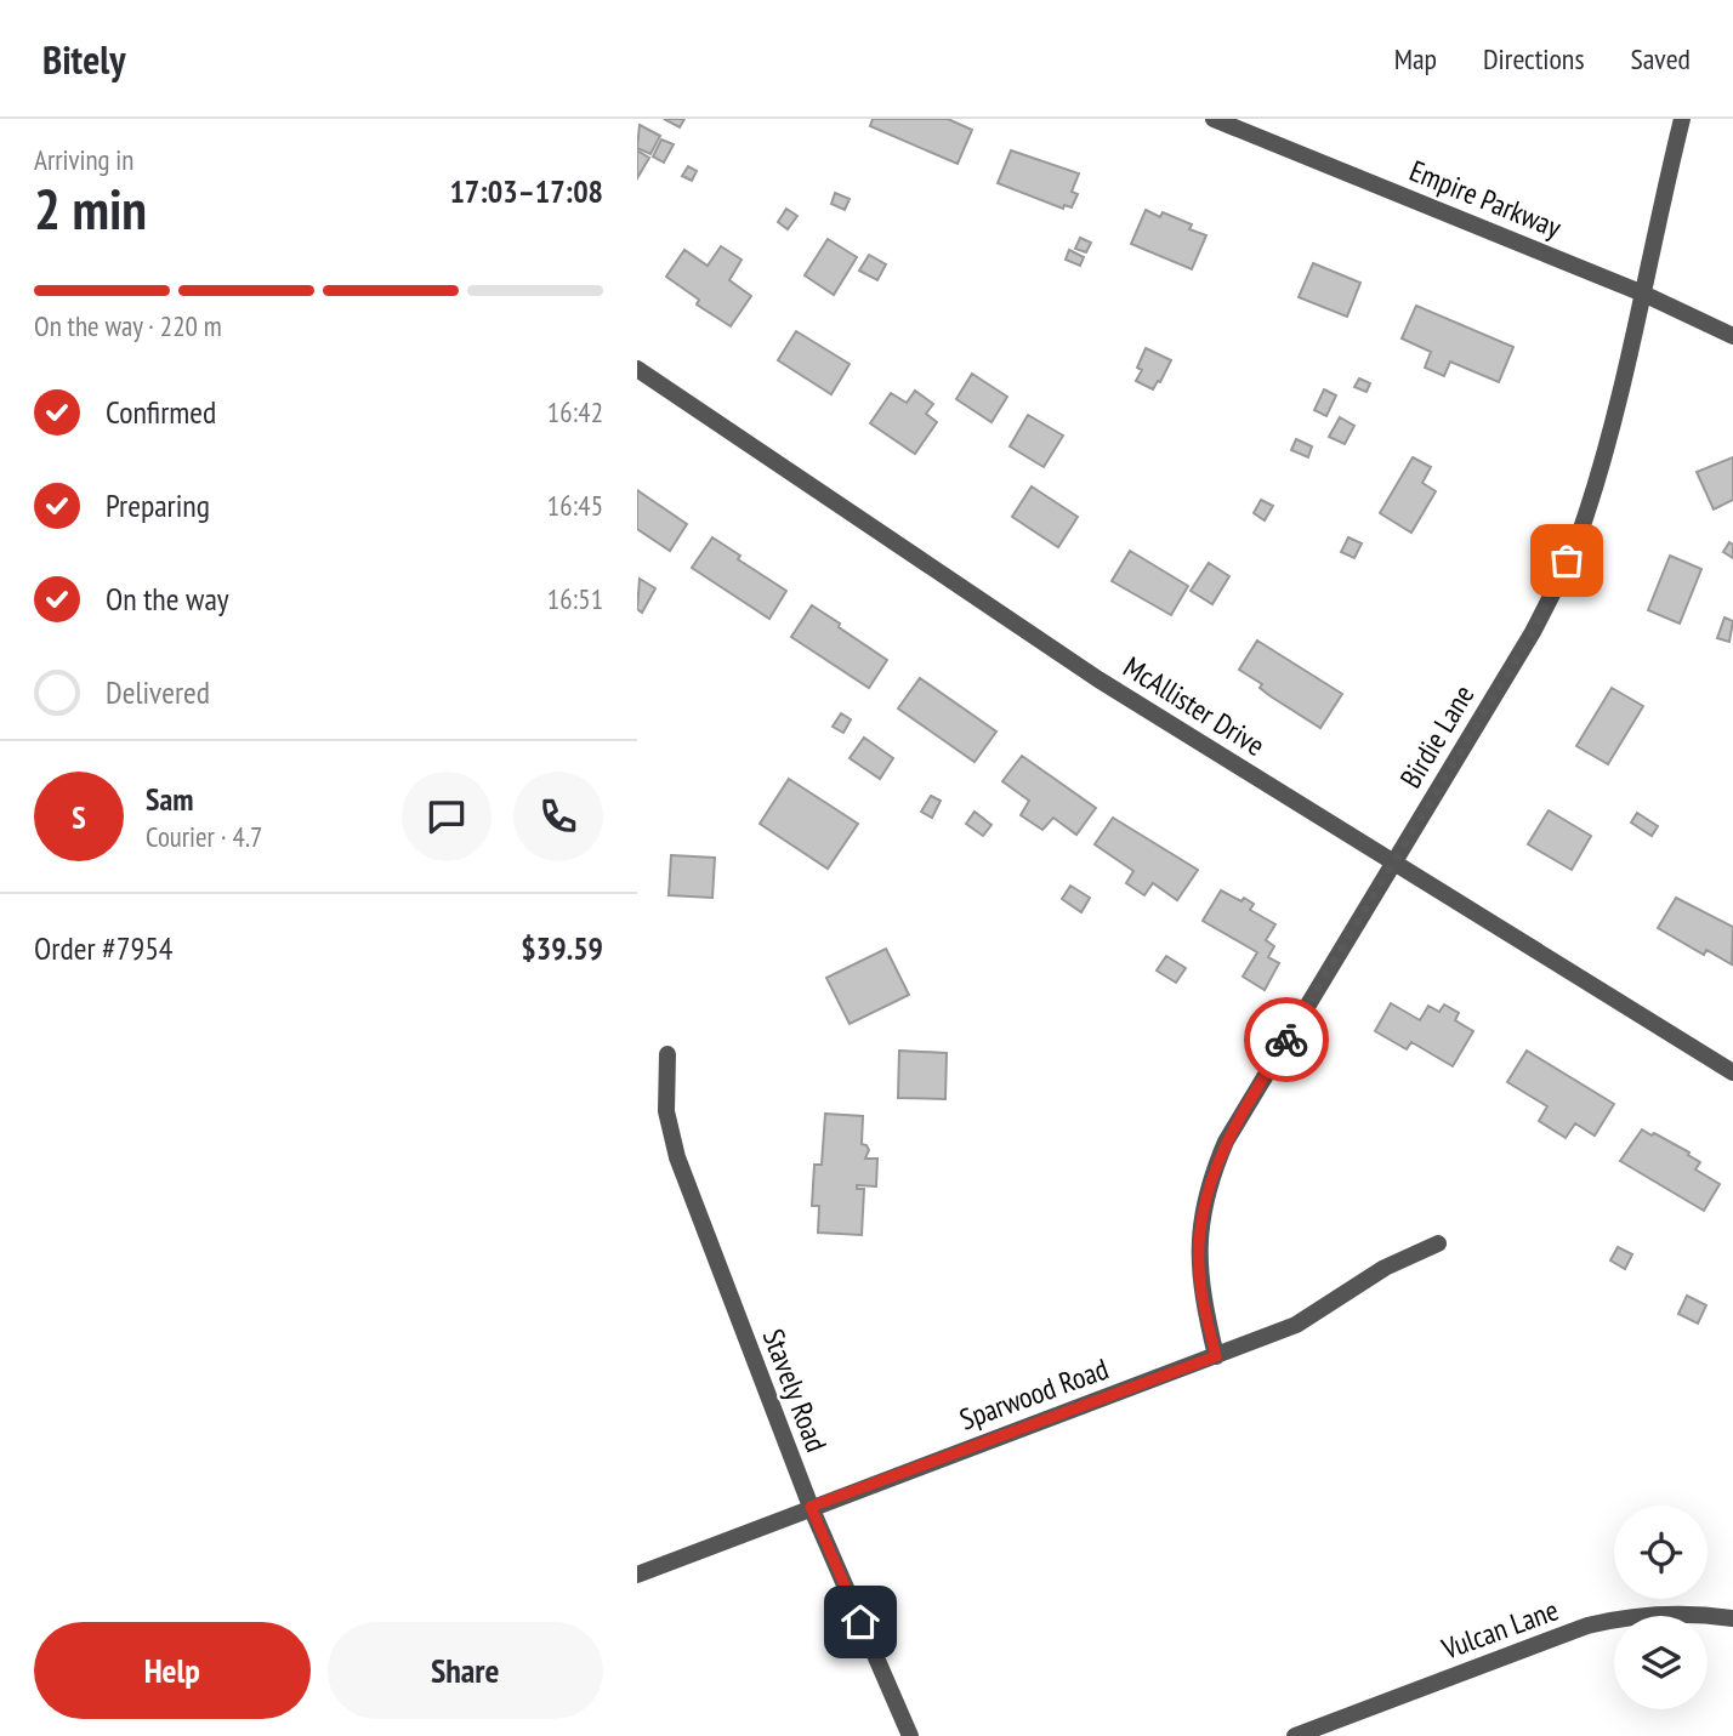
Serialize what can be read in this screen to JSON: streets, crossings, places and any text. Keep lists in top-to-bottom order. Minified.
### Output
{"streets":{"street":["Empire Parkway","McAllister Drive","Birdie Lane","Stavely Road","Sparwood Road","Vulcan Lane"]},"crossings":[["Empire Parkway","Birdie Lane"],["McAllister Drive","Birdie Lane"],["Birdie Lane","Sparwood Road"],["Stavely Road","Sparwood Road"]],"page":{"header":"Bitely","nav":["Map","Directions","Saved"],"heading":["2 min","Arriving in","17:03–17:08"],"panel":["Sam","Courier · 4.7","Order #7954","$39.59"],"bar":"On the way · 220 m","list":[["Confirmed","16:42"],["Preparing","16:45"],["On the way","16:51"],"Delivered"],"round":"S","buttons":["Help","Share"]}}
